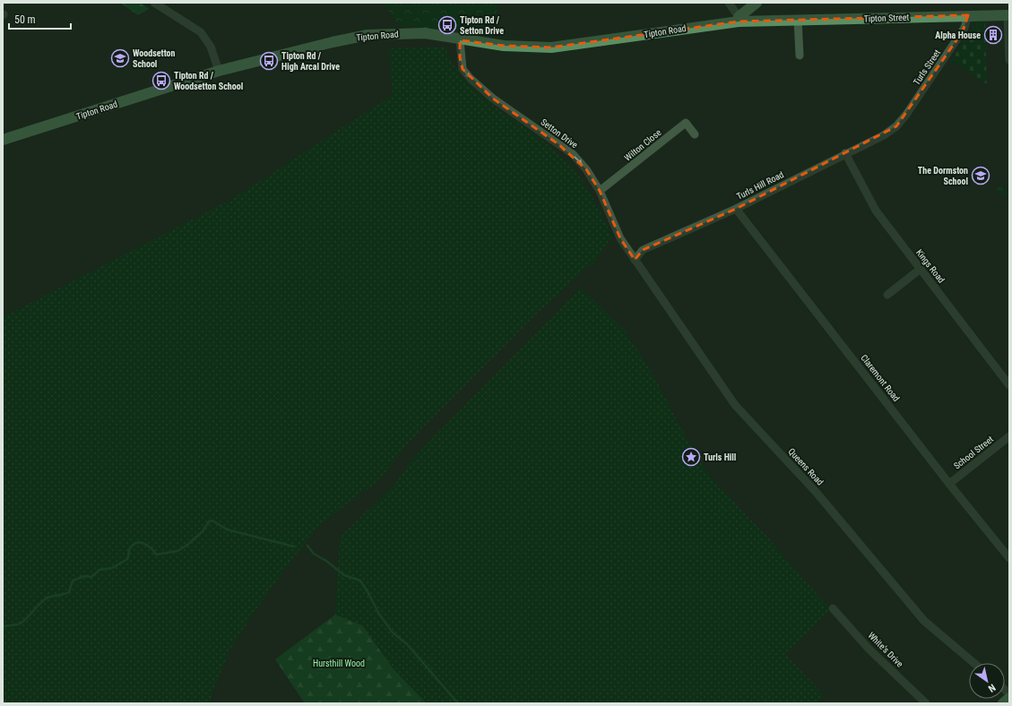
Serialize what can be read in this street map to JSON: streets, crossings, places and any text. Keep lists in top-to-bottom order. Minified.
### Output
{"streets":{"main road":["Tipton Street","Tipton Road"],"street":["Turls Street","Setton Drive","Wilton Close","Turls Hill Road","Kings Road","Claremont Road","School Street","Queens Road","White's Drive"]},"crossings":[["Tipton Street","Tipton Road"],["Tipton Street","Turls Street"],["Tipton Road","Setton Drive"],["Turls Street","Turls Hill Road"],["Setton Drive","Wilton Close"],["Setton Drive","Turls Hill Road"],["Setton Drive","Queens Road"],["Turls Hill Road","Kings Road"],["Turls Hill Road","Claremont Road"],["Turls Hill Road","Queens Road"],["Claremont Road","School Street"]],"one_way":["Setton Drive"],"parks":["Hursthill Wood"],"places":{"bus stop":["Tipton Rd / Setton Drive","Tipton Rd / High Arcal Drive","Tipton Rd / Woodsetton School"],"building":["Alpha House"],"school or university":["Woodsetton School","The Dormston School"],"place":["Turls Hill"]},"scale_bar":"50 m","north":"bottom right"}
